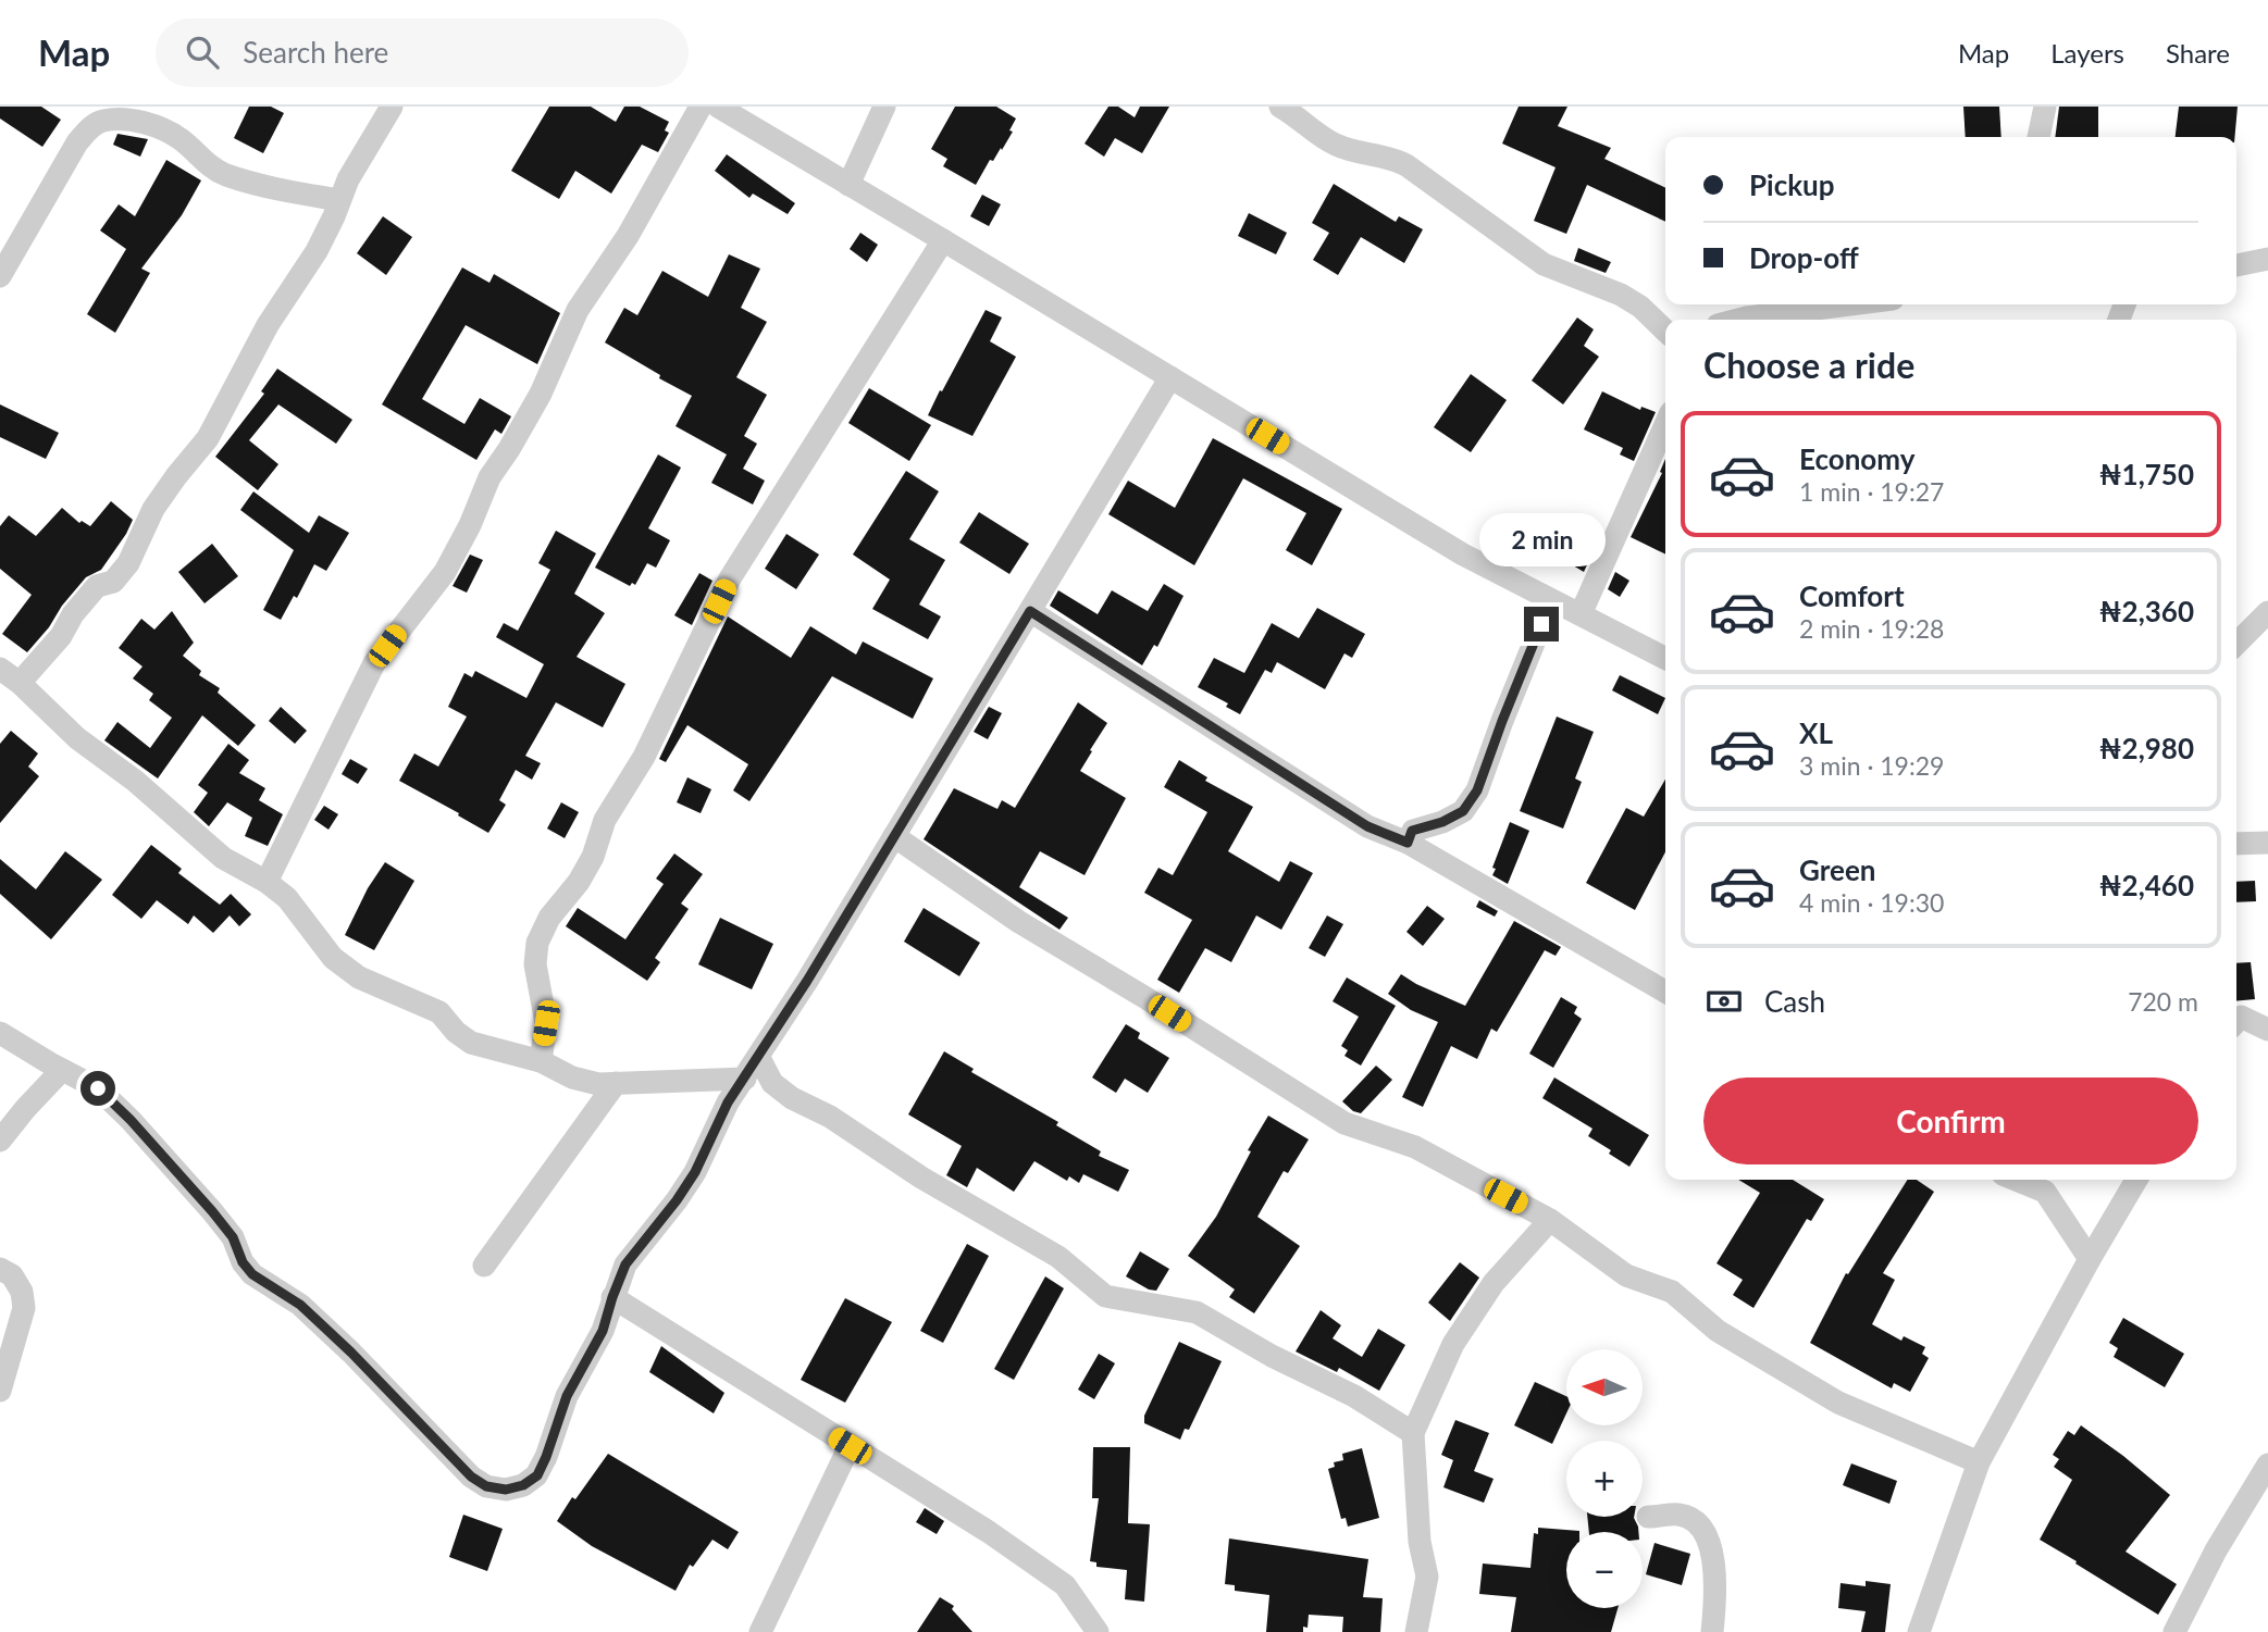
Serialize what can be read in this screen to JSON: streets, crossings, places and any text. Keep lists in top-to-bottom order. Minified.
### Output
{"north":"left","page":{"header":"Map","search":"Search here","nav":["Map","Layers","Share"],"banner":["Pickup","Drop-off"],"heading":"Choose a ride","list":[{"name":"Economy","note":"1 min · 19:27","value":"₦1,750"},{"name":"Comfort","note":"2 min · 19:28","value":"₦2,360"},{"name":"XL","note":"3 min · 19:29","value":"₦2,980"},{"name":"Green","note":"4 min · 19:30","value":"₦2,460"}],"bubble":"2 min","pay":["Cash","720 m"],"buttons":"Confirm","map_buttons":["+","−"]}}
